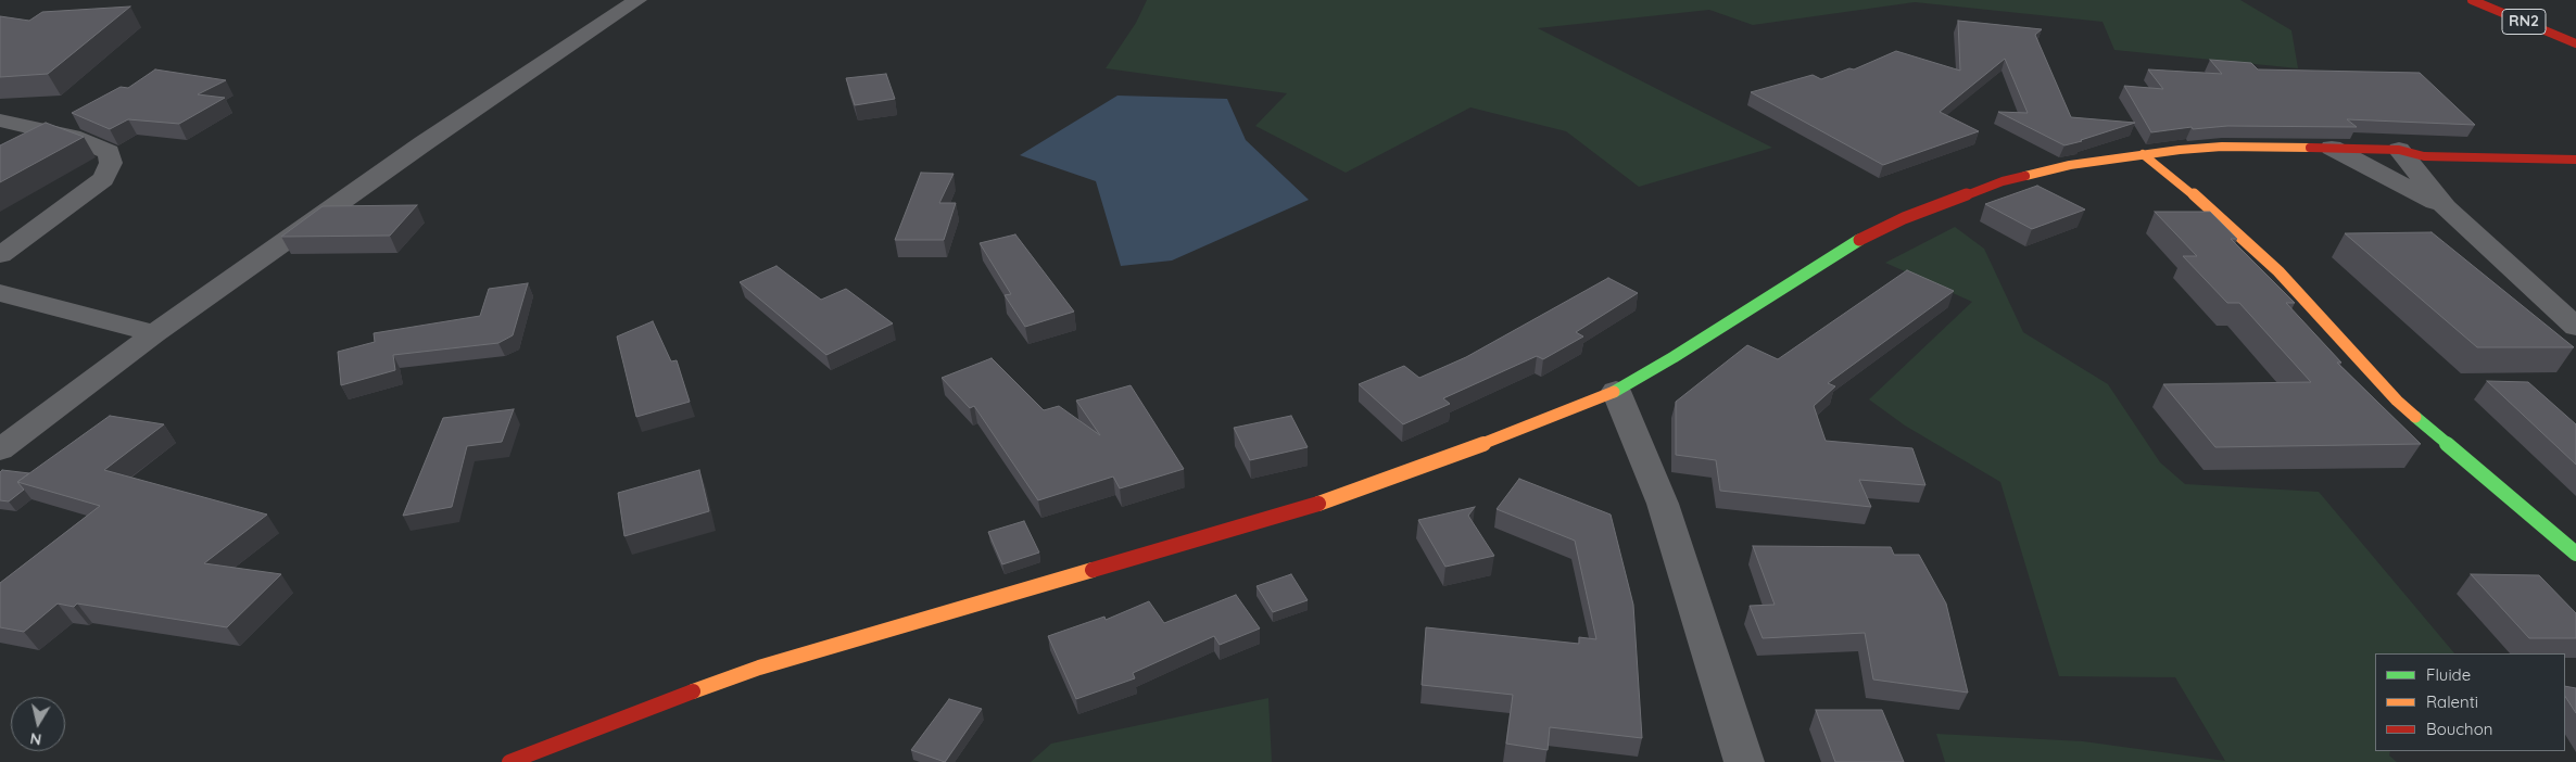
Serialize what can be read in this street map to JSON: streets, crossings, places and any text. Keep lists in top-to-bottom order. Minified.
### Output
{"streets":{"main road":["RN2"]},"legend":["Fluide","Ralenti","Bouchon"],"north":"bottom"}
